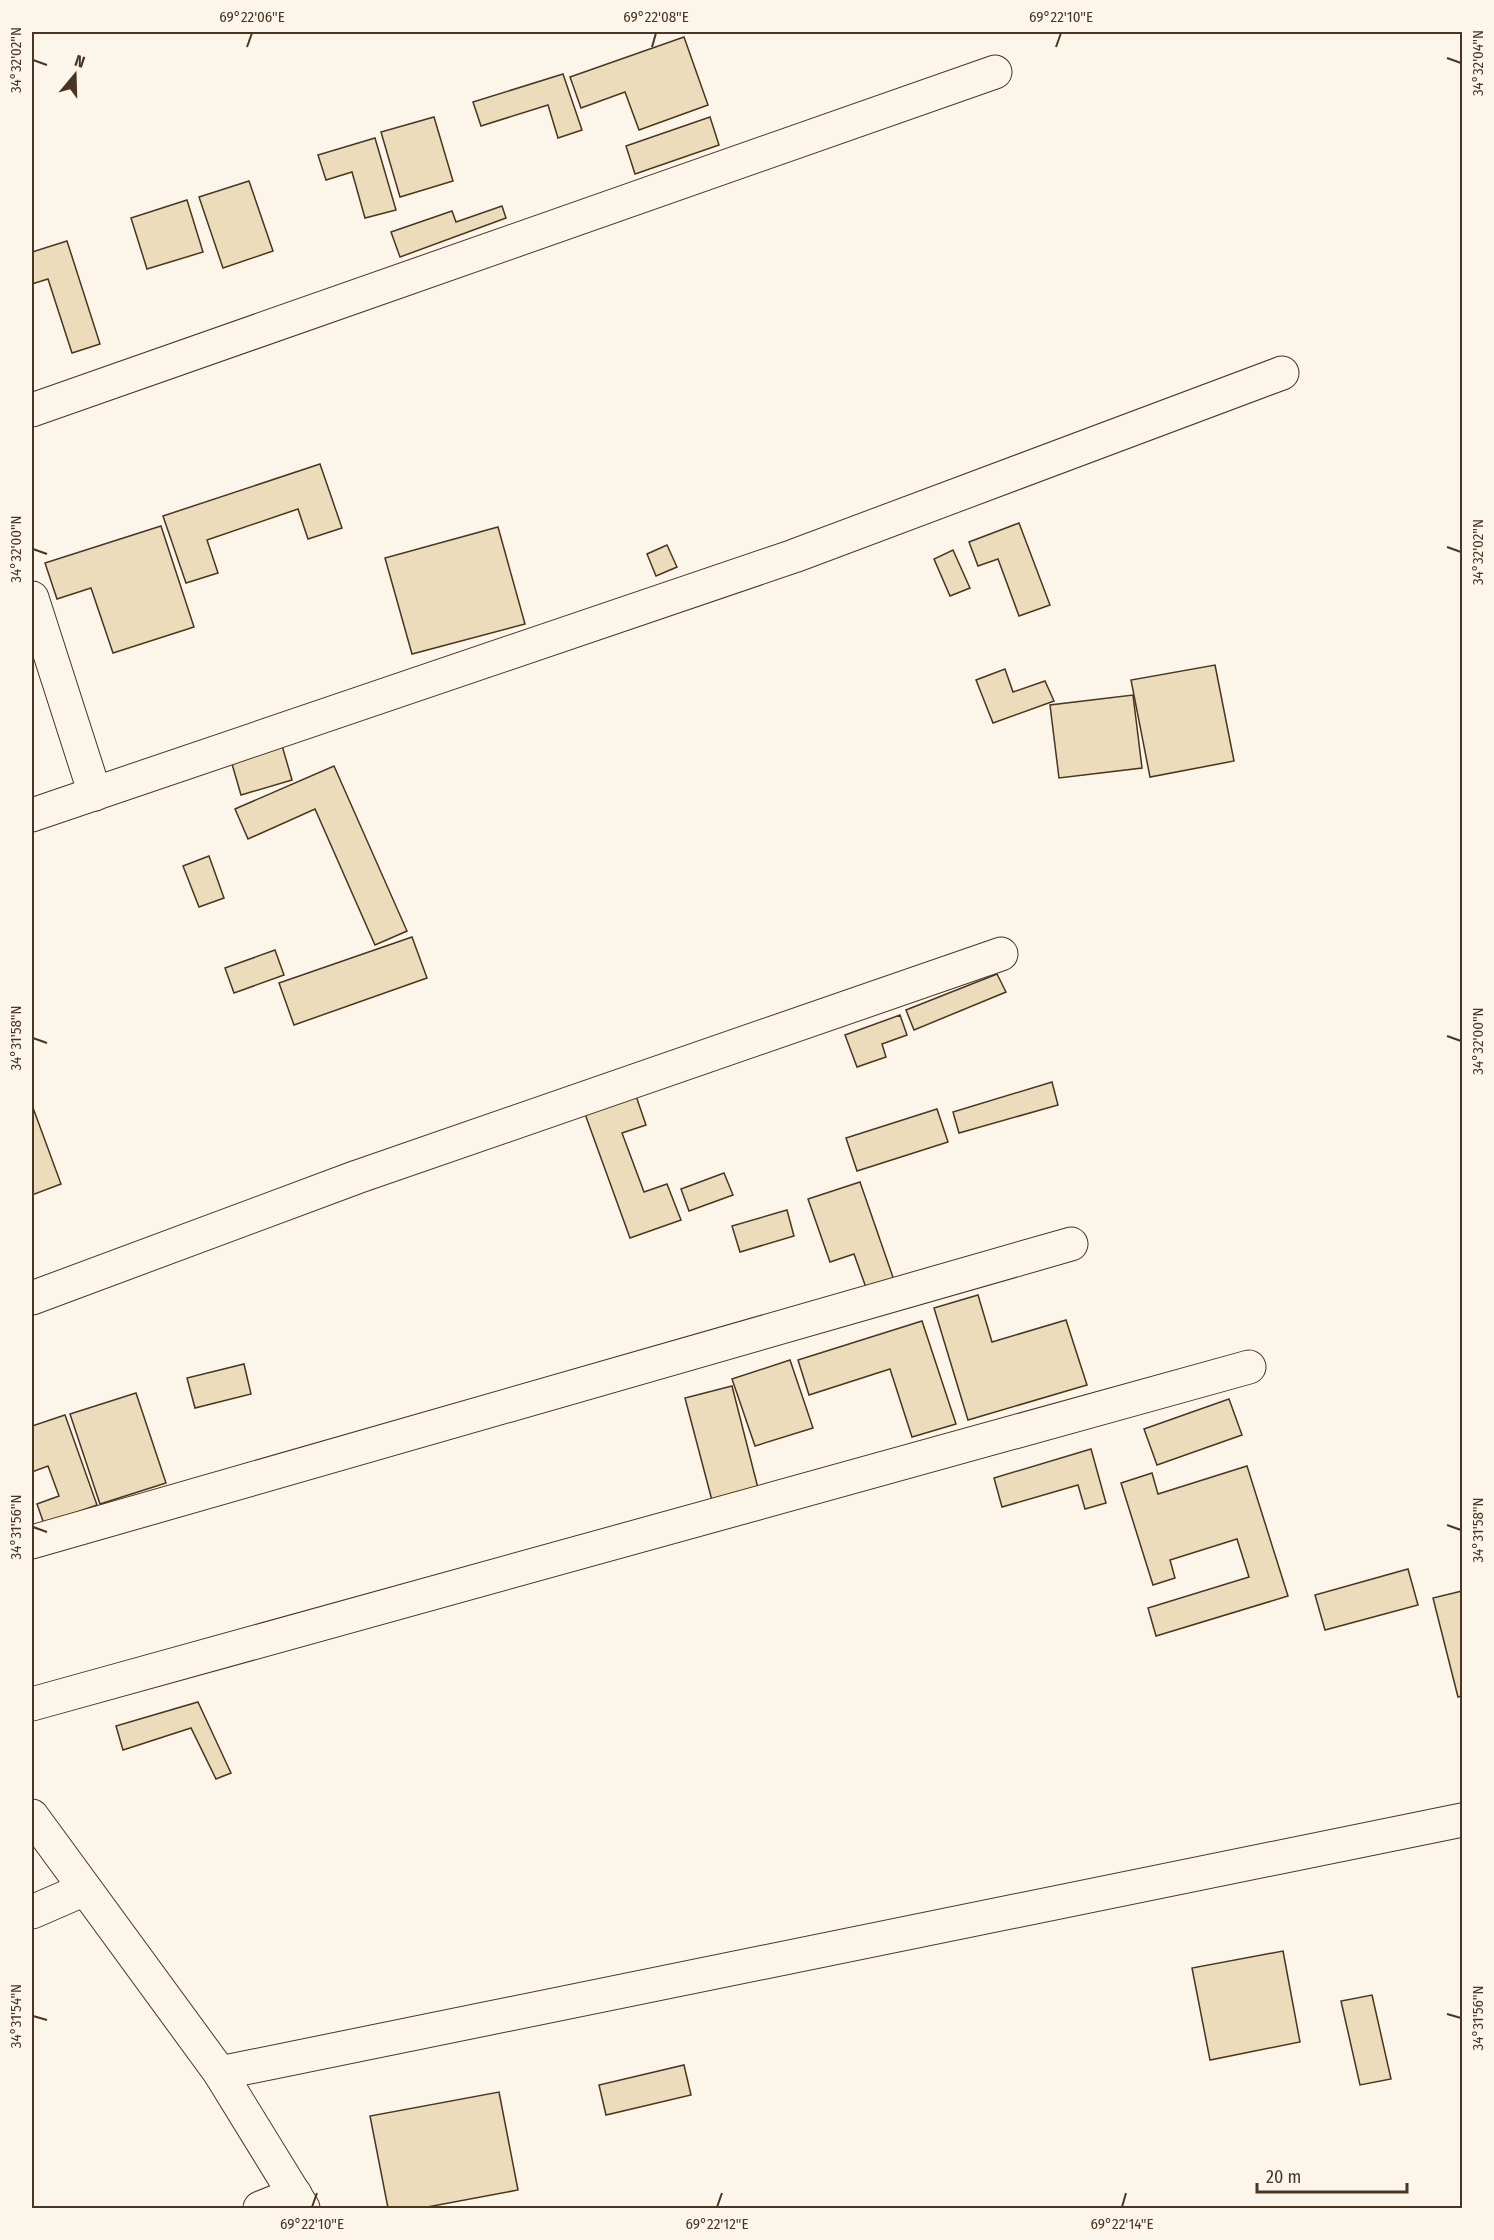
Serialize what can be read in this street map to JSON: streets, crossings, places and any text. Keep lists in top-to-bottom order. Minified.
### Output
{"scale_bar":"20 m","north":"top","coordinates":["69°22'06\"E","69°22'08\"E","69°22'10\"E","34°32'02\"N","34°32'04\"N","34°32'00\"N","34°31'58\"N","34°31'56\"N","34°31'54\"N","69°22'12\"E","69°22'14\"E"]}
